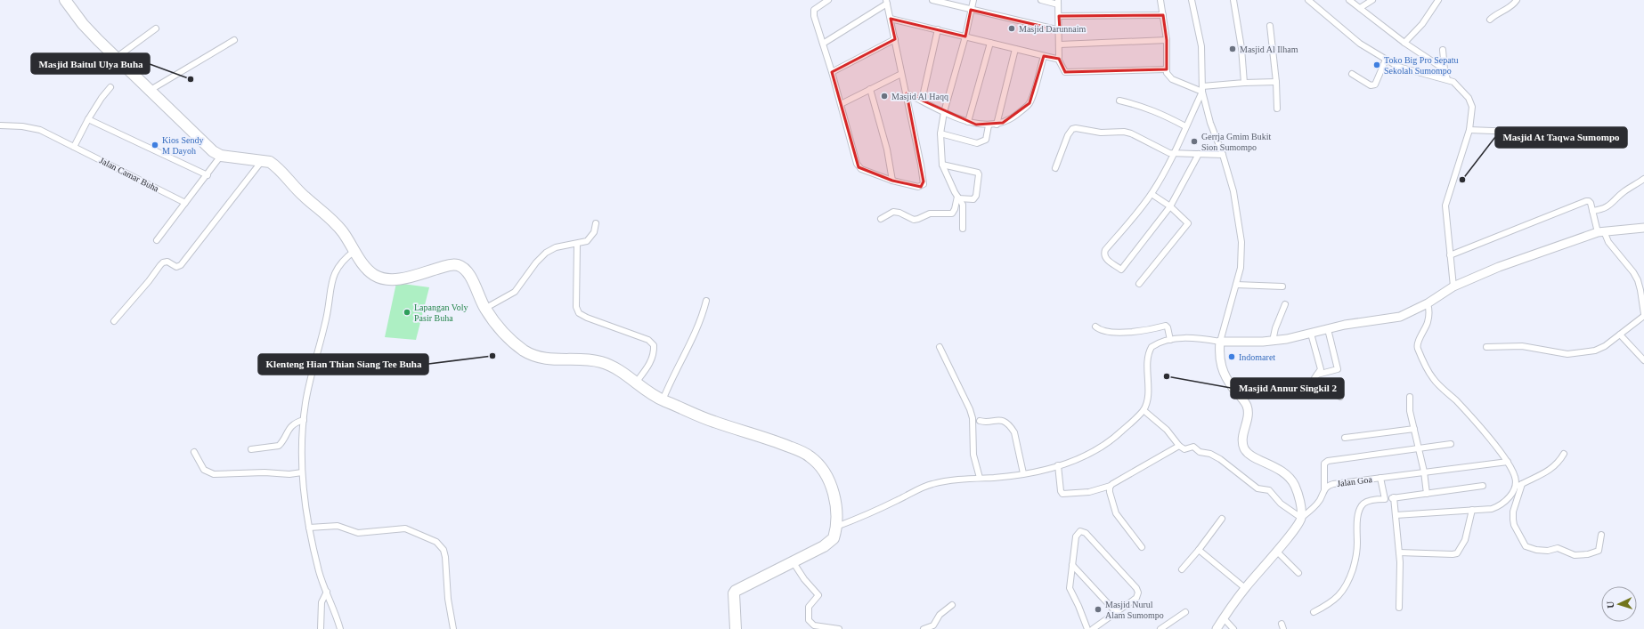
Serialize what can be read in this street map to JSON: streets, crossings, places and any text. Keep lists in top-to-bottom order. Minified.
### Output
{"streets":{"street":["Jalan Camar Buha","Jalan Goa"]},"places":["Masjid Darunnaim","Masjid Al Ilham","Toko Big Pro Sepatu Sekolah Sumompo","Masjid Baitul Ulya Buha","Masjid Al Haqq","Gerrja Gmim Bukit Sion Sumompo","Kios Sendy M Dayoh","Masjid At Taqwa Sumompo","Lapangan Voly Pasir Buha","Klenteng Hian Thian Siang Tee Buha","Indomaret","Masjid Annur Singkil 2","Masjid Nurul Alam Sumompo"],"north":"left"}
